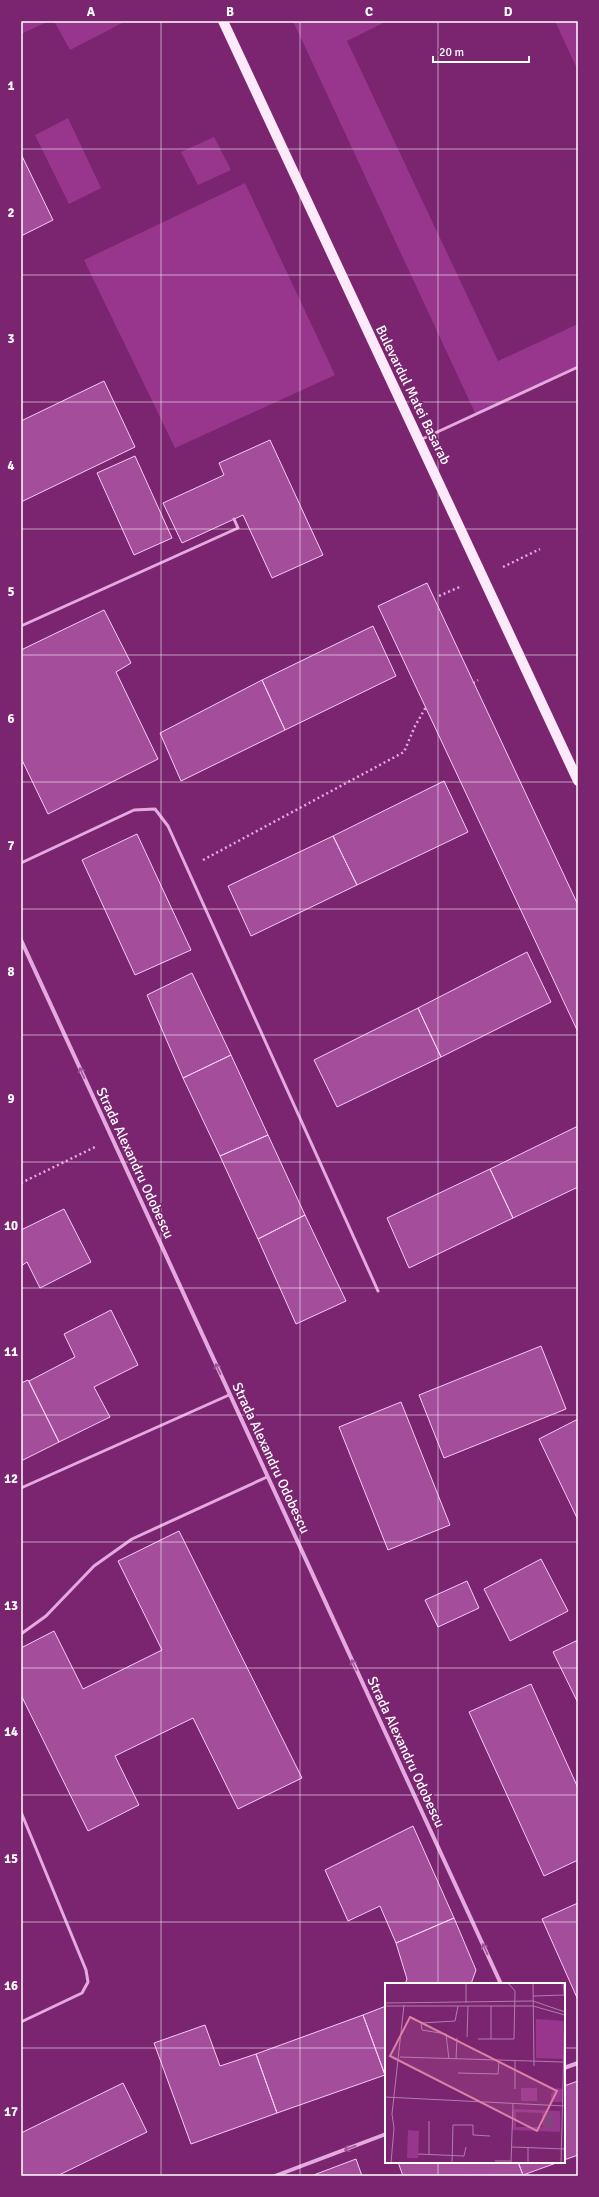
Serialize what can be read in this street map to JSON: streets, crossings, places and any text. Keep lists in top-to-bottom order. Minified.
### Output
{"streets":{"main road":["Bulevardul Matei Basarab"],"street":["Strada Alexandru Odobescu"]},"one_way":["Strada Alexandru Odobescu"],"scale_bar":"20 m","grid":{"columns":["A","B","C","D"],"rows":["1","2","3","4","5","6","7","8","9","10","11","12","13","14","15","16","17"]}}
